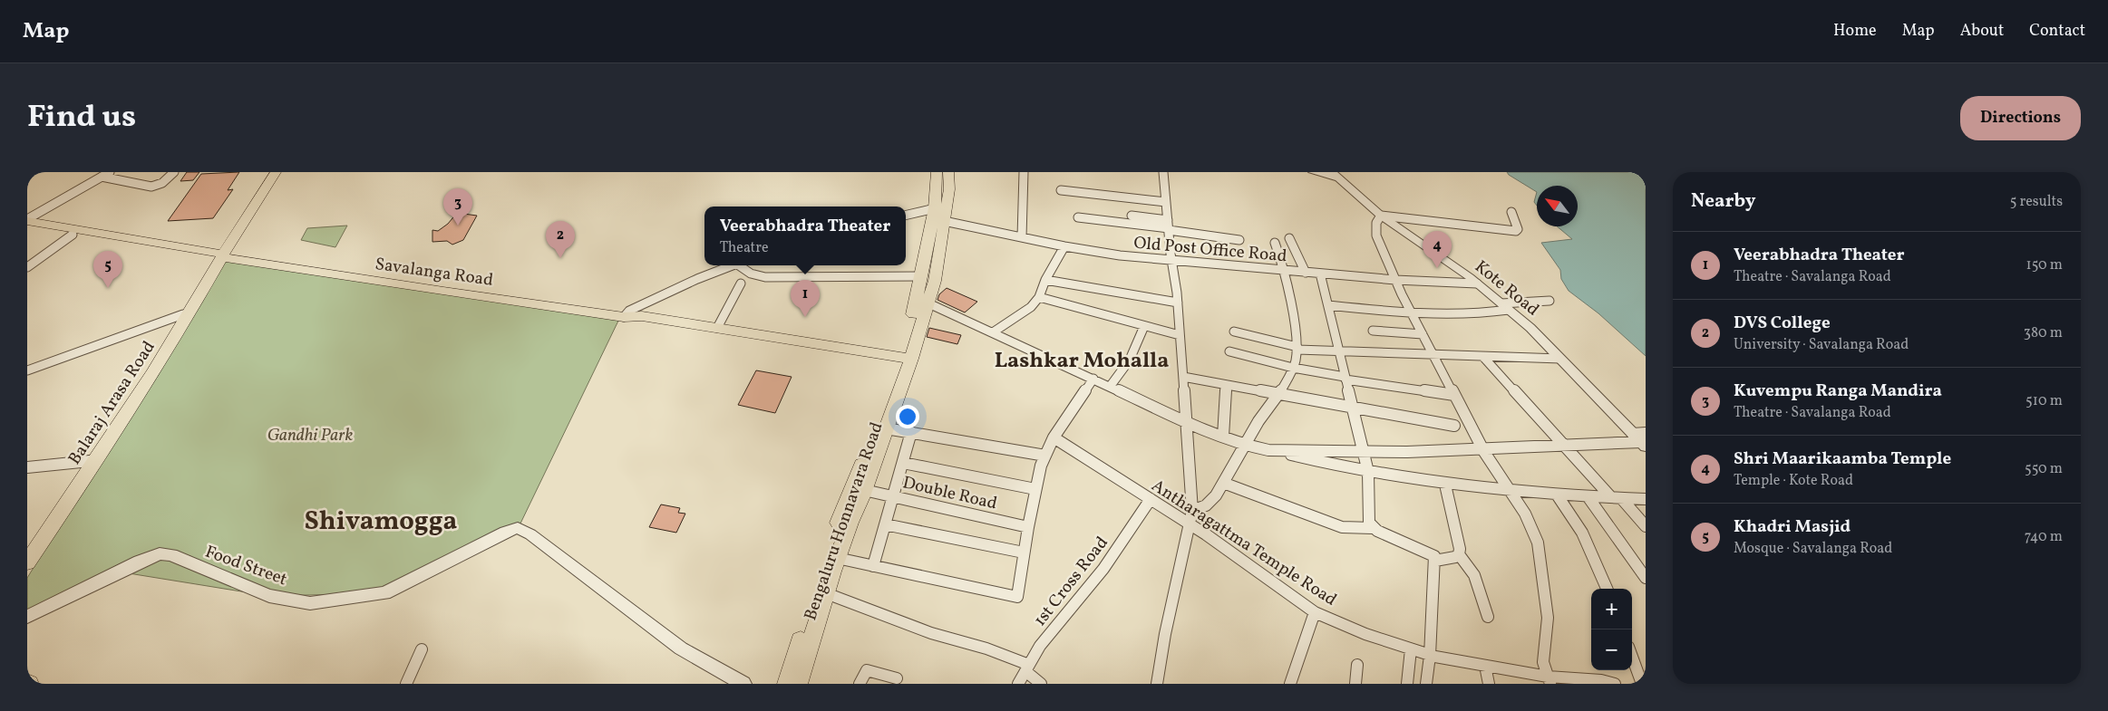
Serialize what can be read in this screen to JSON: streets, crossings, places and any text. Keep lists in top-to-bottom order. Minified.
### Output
{"streets":{"main road":["Savalanga Road","Balaraj Arasa Road","Bengaluru Honnavara Road"],"street":["Old Post Office Road","Kote Road","Double Road","Antharagattma Temple Road","Food Street","1st Cross Road"]},"crossings":[["Old Post Office Road","Kote Road"],["Savalanga Road","Balaraj Arasa Road"],["Savalanga Road","Bengaluru Honnavara Road"],["Antharagattma Temple Road","1st Cross Road"]],"districts":["Lashkar Mohalla","Shivamogga"],"parks":["Gandhi Park"],"north":"top left","page":{"header":"Map","nav":["Home","Map","About","Contact"],"title":"Find us","buttons":"Directions","heading":["Nearby","5 results"],"pins":["3","2","4","5","1"],"popup":["Veerabhadra Theater","Theatre"],"list":[{"mark":"1","name":"Veerabhadra Theater","note":"Theatre · Savalanga Road","value":"150 m"},{"mark":"2","name":"DVS College","note":"University · Savalanga Road","value":"380 m"},{"mark":"3","name":"Kuvempu Ranga Mandira","note":"Theatre · Savalanga Road","value":"510 m"},{"mark":"4","name":"Shri Maarikaamba Temple","note":"Temple · Kote Road","value":"550 m"},{"mark":"5","name":"Khadri Masjid","note":"Mosque · Savalanga Road","value":"740 m"}],"map_buttons":["+","−"]}}
